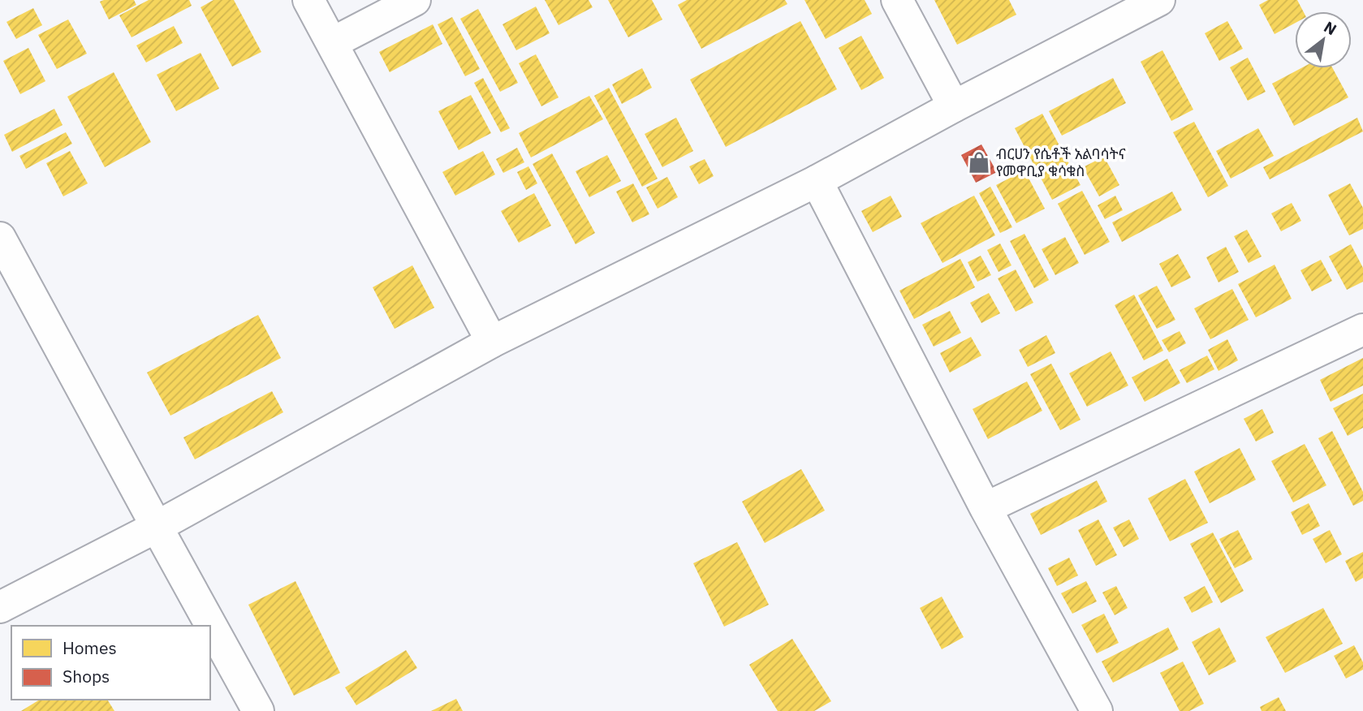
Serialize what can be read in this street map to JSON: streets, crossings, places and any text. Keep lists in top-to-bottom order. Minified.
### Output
{"places":{"shop":["ብርሀን የሴቶች አልባሳትና የመዋቢያ ቁሳቁስ"]},"legend":["Homes","Shops"],"north":"top right"}
